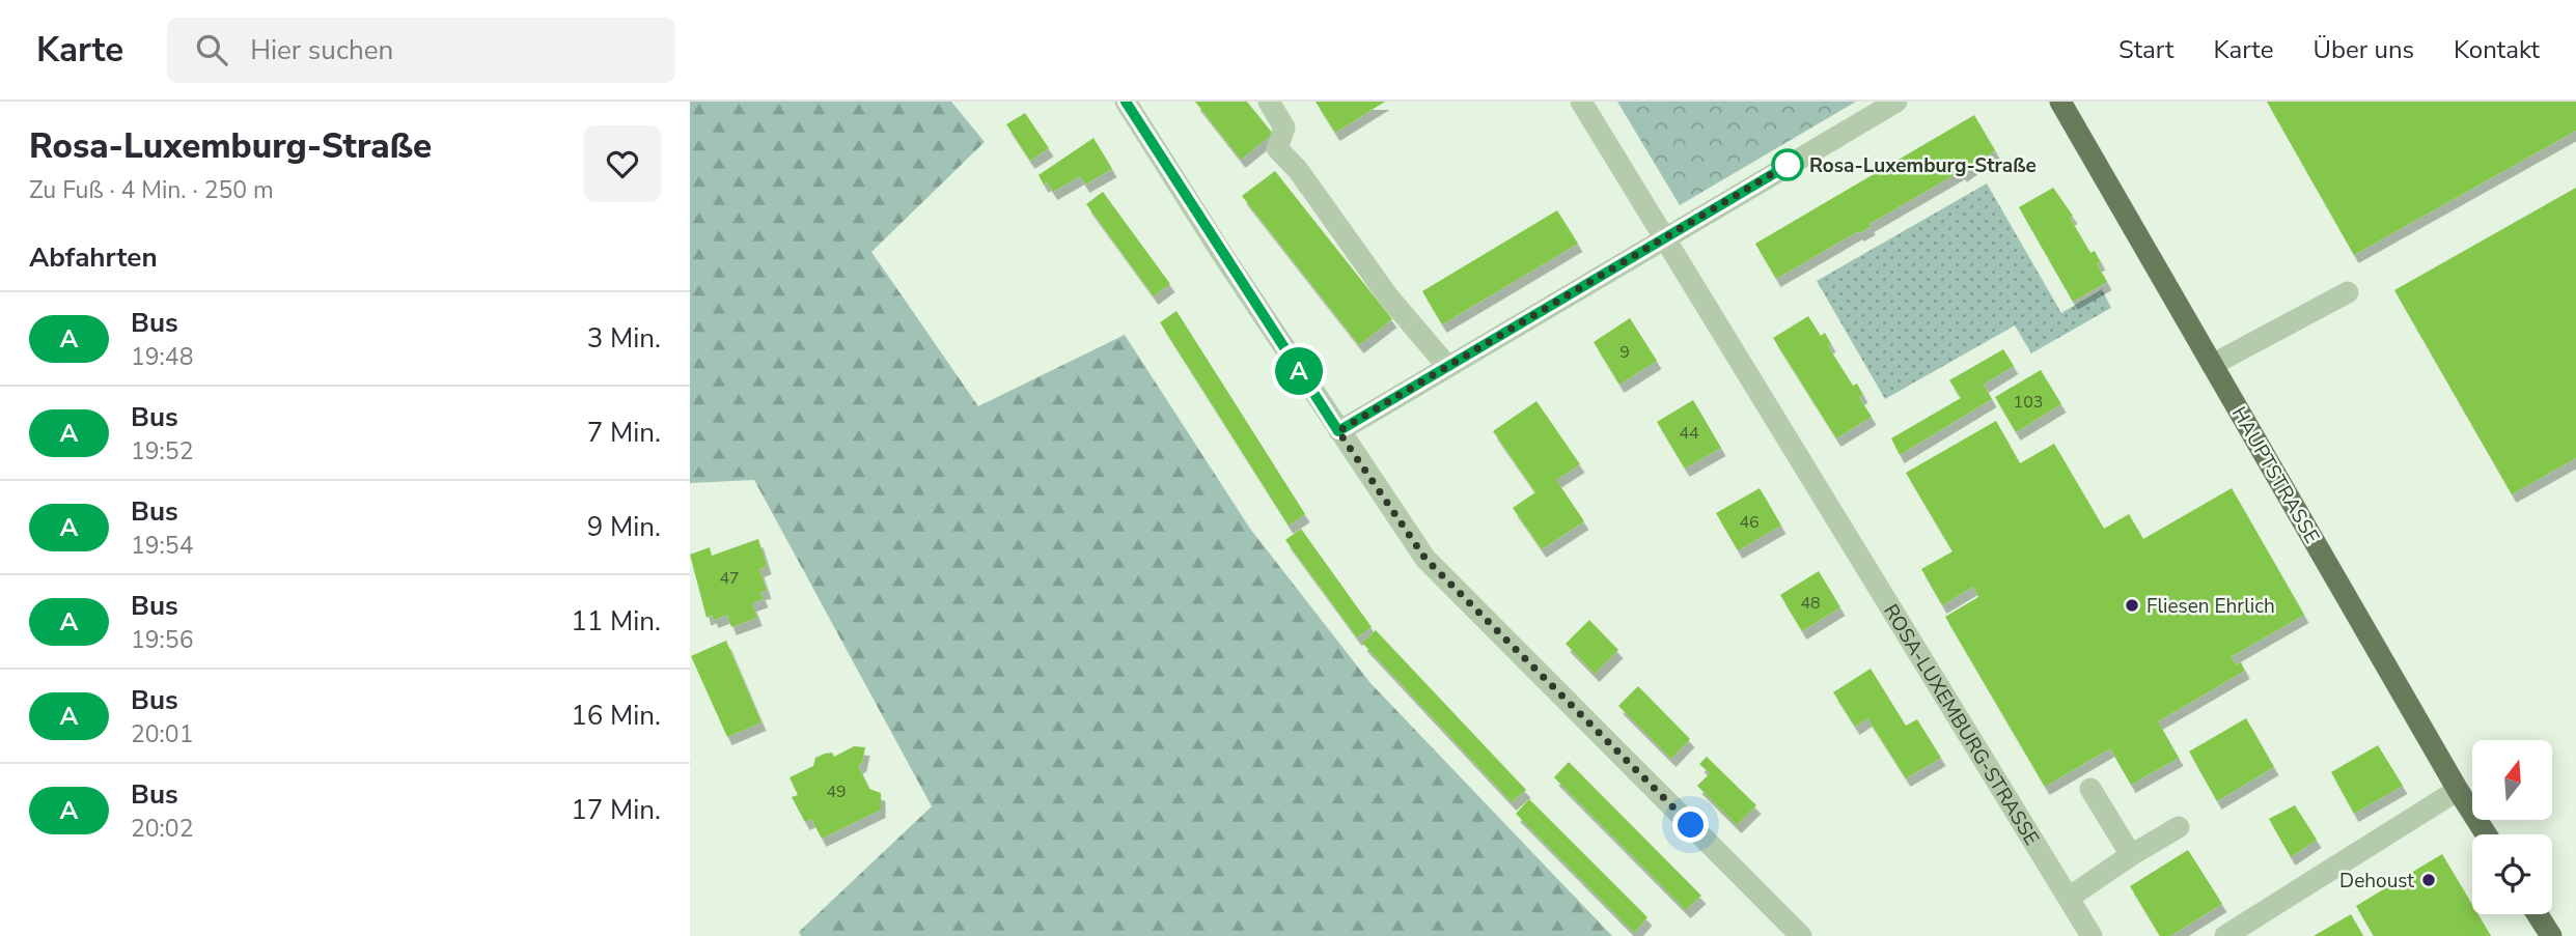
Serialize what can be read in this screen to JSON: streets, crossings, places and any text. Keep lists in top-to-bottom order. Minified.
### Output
{"streets":{"main road":["HAUPTSTRASSE"],"street":["ROSA-LUXEMBURG-STRASSE"]},"places":["Rosa-Luxemburg-Straße","Fliesen Ehrlich","Dehoust"],"lines":["bus line A"],"house_numbers":["9","103","44","46","47","48","49"],"north":"top","page":{"header":"Karte","search":"Hier suchen","nav":["Start","Karte","Über uns","Kontakt"],"heading":[["Rosa-Luxemburg-Straße","Zu Fuß · 4 Min. · 250 m"],"Abfahrten"],"on_map":"A","list":[{"mark":"A","name":"Bus","note":"19:48","value":"3 Min."},{"mark":"A","name":"Bus","note":"19:52","value":"7 Min."},{"mark":"A","name":"Bus","note":"19:54","value":"9 Min."},{"mark":"A","name":"Bus","note":"19:56","value":"11 Min."},{"mark":"A","name":"Bus","note":"20:01","value":"16 Min."},{"mark":"A","name":"Bus","note":"20:02","value":"17 Min."}]}}
